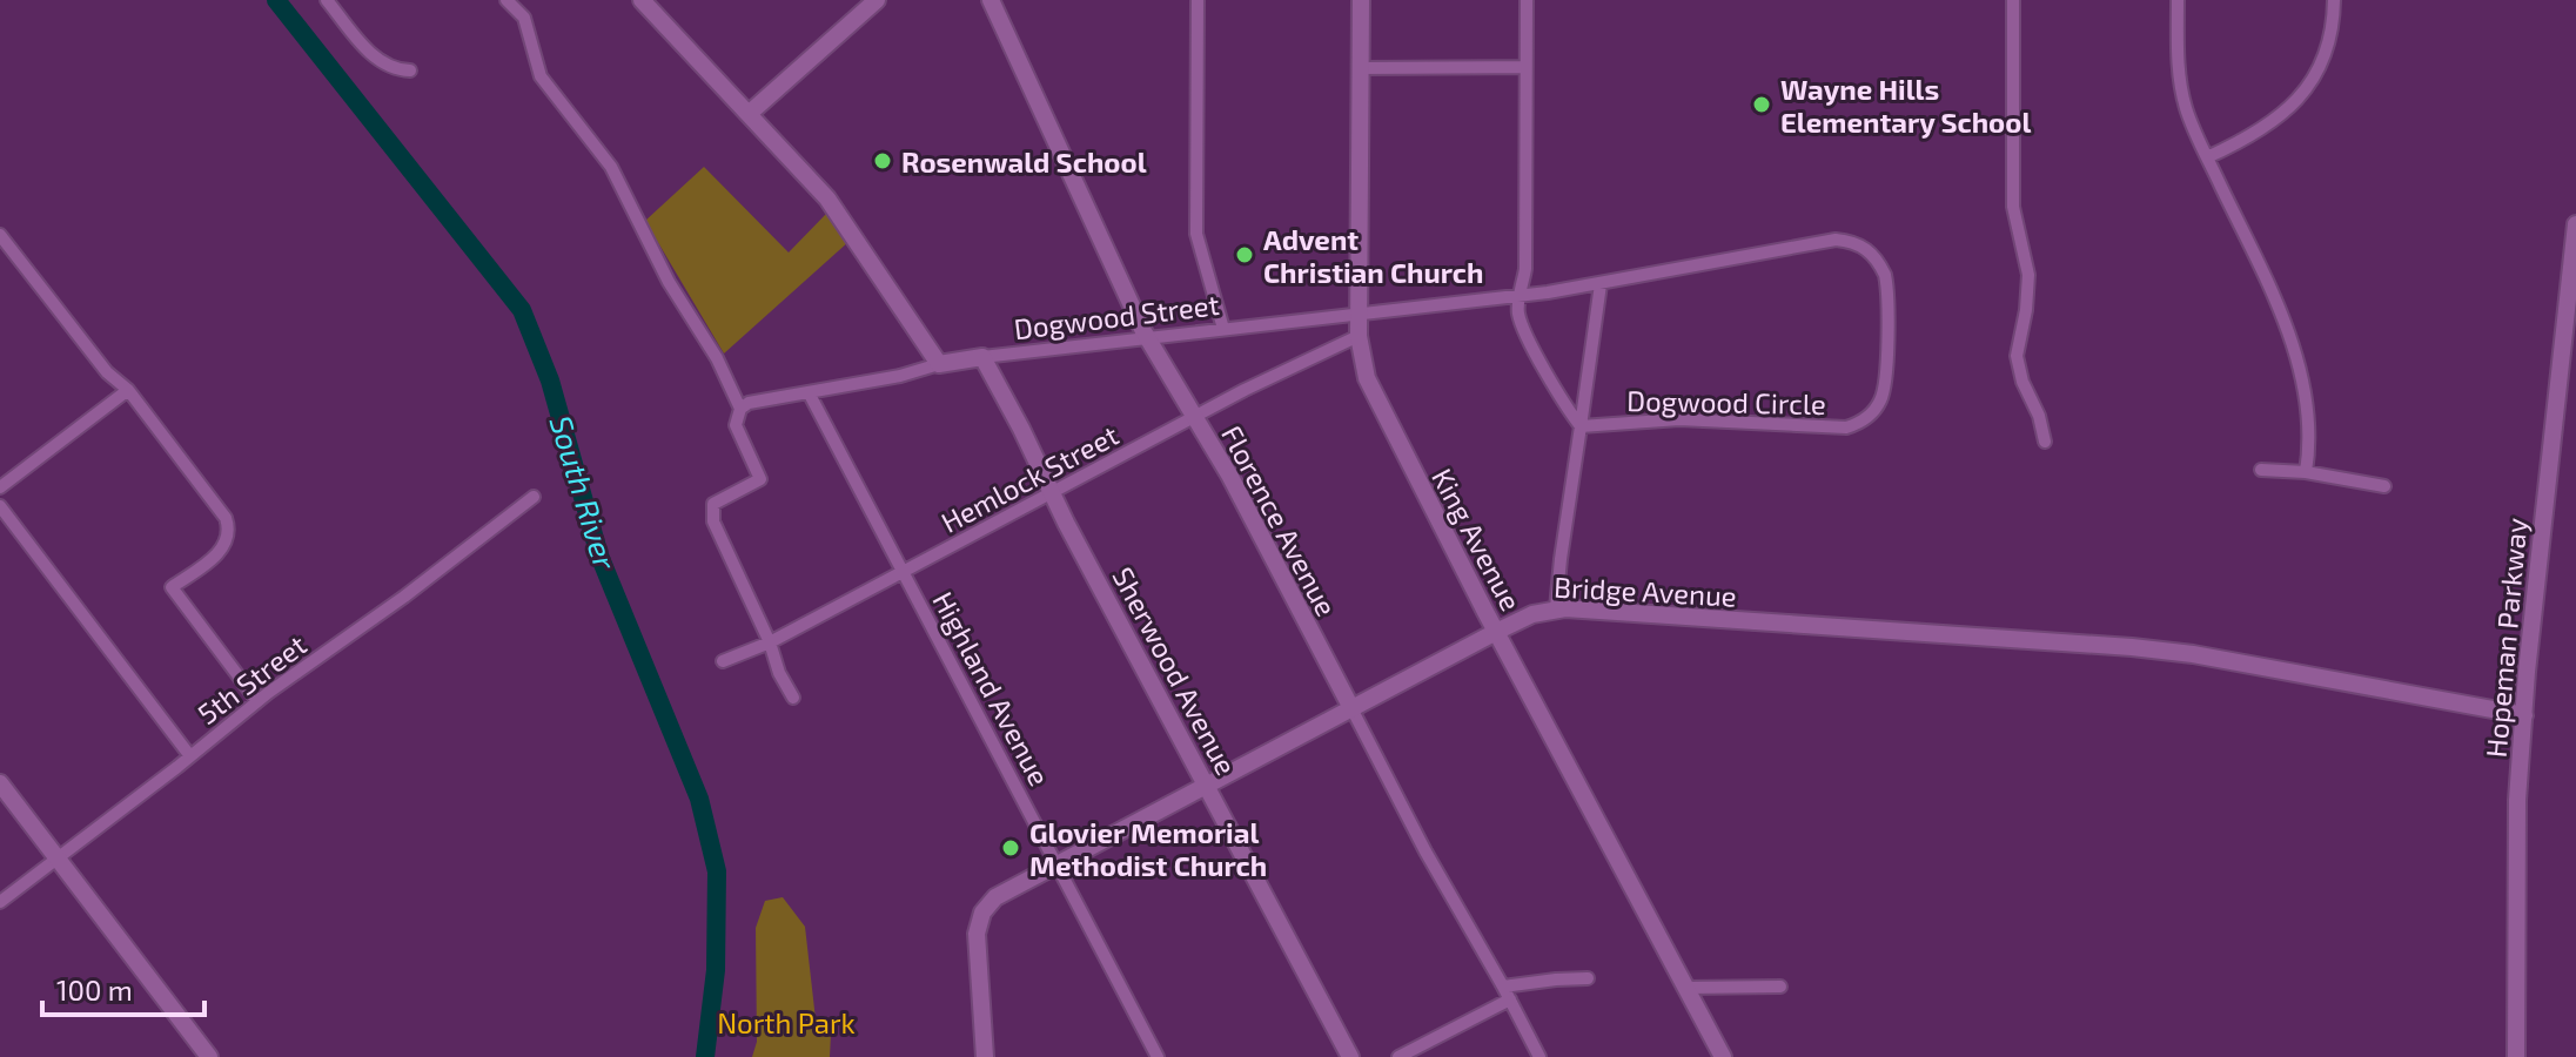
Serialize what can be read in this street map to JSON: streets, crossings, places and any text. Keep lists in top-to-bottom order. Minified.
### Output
{"streets":{"street":["Dogwood Street","Dogwood Circle","Hemlock Street","Florence Avenue","King Avenue","Bridge Avenue","Hopeman Parkway","Sherwood Avenue","5th Street","Highland Avenue"]},"crossings":[["Dogwood Street","Dogwood Circle"],["Dogwood Street","Florence Avenue"],["Dogwood Street","King Avenue"],["Dogwood Street","Sherwood Avenue"],["Dogwood Street","Highland Avenue"],["Hemlock Street","Florence Avenue"],["Hemlock Street","King Avenue"],["Hemlock Street","Sherwood Avenue"],["Hemlock Street","Highland Avenue"],["Florence Avenue","Bridge Avenue"],["King Avenue","Bridge Avenue"],["Bridge Avenue","Hopeman Parkway"],["Bridge Avenue","Sherwood Avenue"],["Bridge Avenue","Highland Avenue"]],"water":["South River"],"parks":["North Park"],"places":["Wayne Hills Elementary School","Rosenwald School","Advent Christian Church","Glovier Memorial Methodist Church"],"scale_bar":"100 m"}
